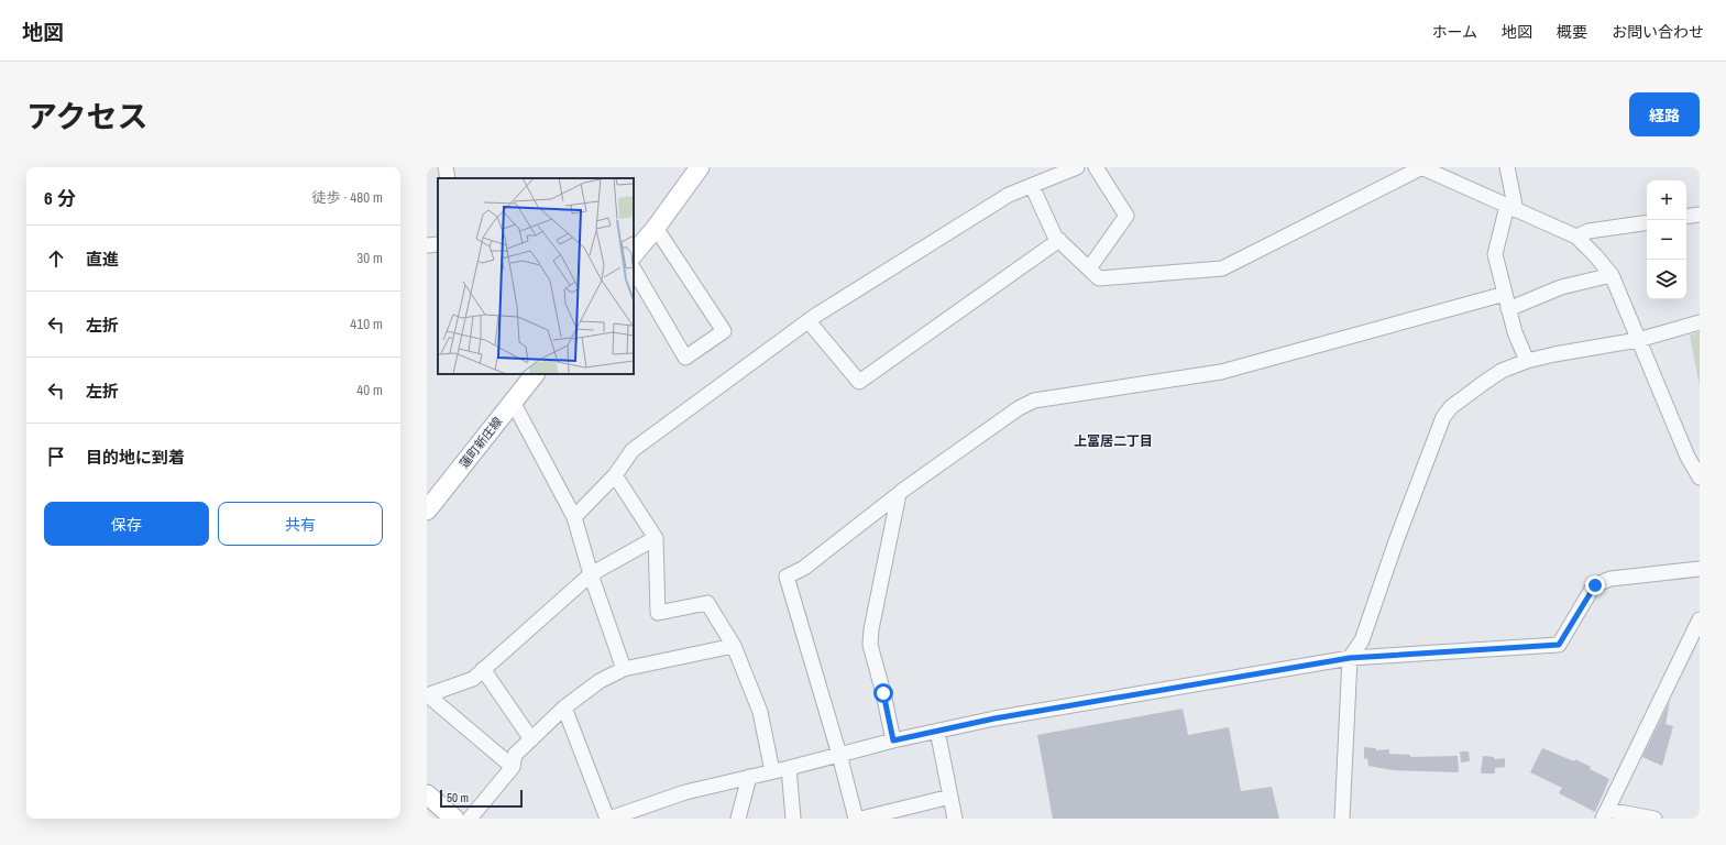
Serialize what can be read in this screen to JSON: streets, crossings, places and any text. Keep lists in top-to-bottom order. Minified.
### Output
{"streets":{"main road":["蓮町新庄線"]},"districts":["上冨居二丁目"],"scale_bar":"50 m","page":{"header":"地図","nav":["ホーム","地図","概要","お問い合わせ"],"title":"アクセス","buttons":["経路",["保存","共有"]],"heading":["6 分","徒歩 · 480 m"],"map_buttons":["+","−"],"list":[["直進","30 m"],["左折","410 m"],["左折","40 m"],"目的地に到着"],"scale":"50 m"}}
